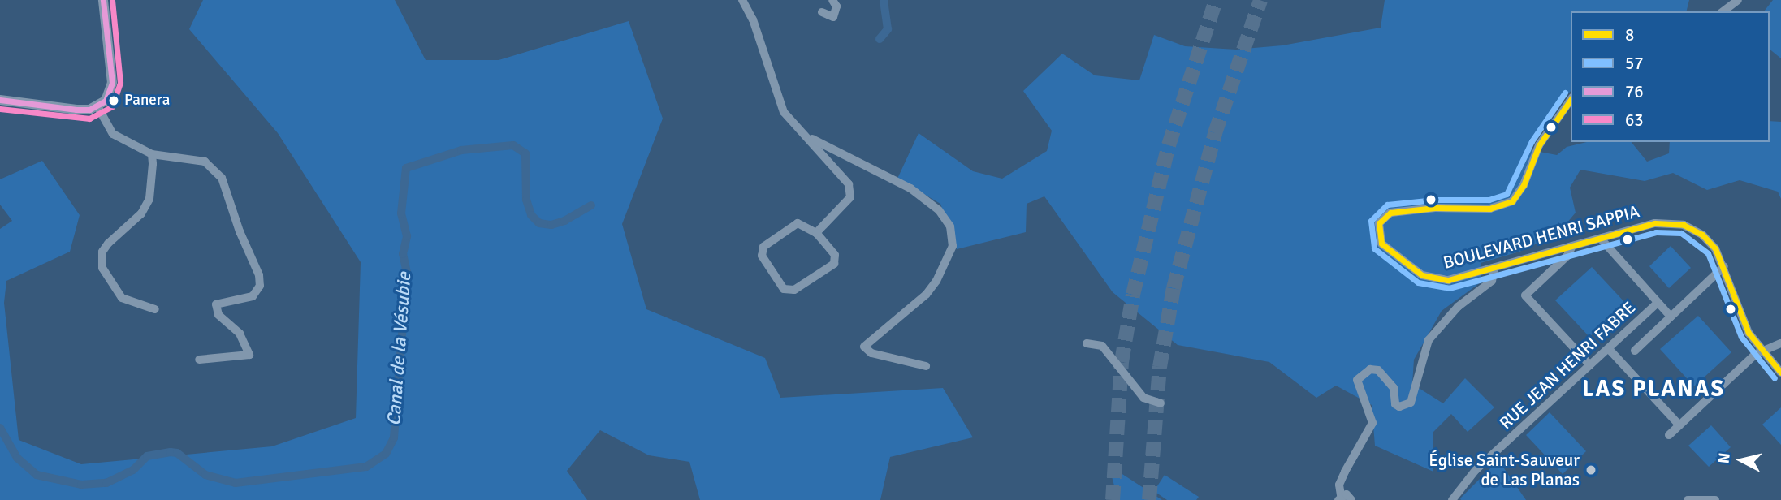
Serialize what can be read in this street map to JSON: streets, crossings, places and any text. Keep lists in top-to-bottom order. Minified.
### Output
{"streets":{"street":["BOULEVARD HENRI SAPPIA","RUE JEAN HENRI FABRE"]},"districts":["LAS PLANAS"],"water":["Canal de la Vésubie"],"places":["Panera","Église Saint-Sauveur de Las Planas"],"lines":["transit line 76","transit line 63","transit line 57","transit line 8"],"legend":["8","57","76","63"],"north":"left"}
